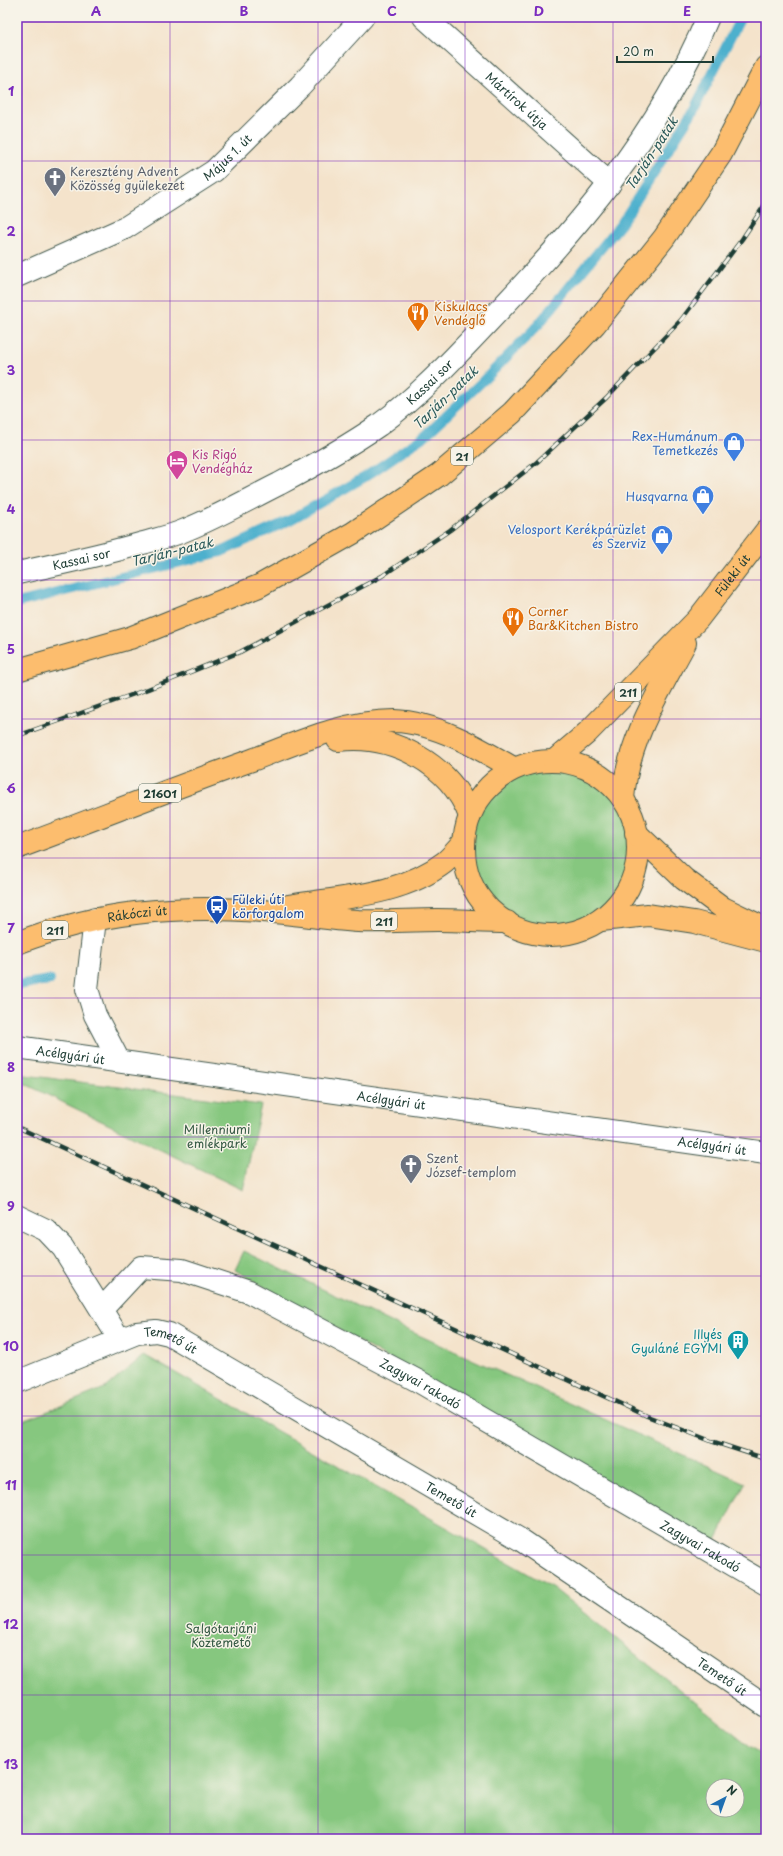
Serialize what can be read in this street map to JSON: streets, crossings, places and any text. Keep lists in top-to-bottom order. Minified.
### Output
{"streets":{"main road":["21","Füleki út","211","21601","Rákóczi út"],"street":["Mártírok útja","Május 1. út","Kassai sor","Acélgyári út","Temető út","Zagyvai rakodó"]},"crossings":[["Mártírok útja","Kassai sor"],["Füleki út","211"],["211","21601"],["211","Rákóczi út"]],"water":["Tarján-patak"],"parks":["Millenniumi emlékpark","Salgótarjáni Köztemető"],"places":{"church":["Keresztény Advent Közösség gyülekezet","Szent József-templom"],"restaurant":["Kiskulacs Vendéglő","Corner Bar&Kitchen Bistro"],"shop":["Rex-Humánum Temetkezés","Husqvarna","Velosport Kerékpárüzlet és Szerviz"],"hotel":["Kis Rigó Vendégház"],"bus stop":["Füleki úti körforgalom"],"building":["Illyés Gyuláné EGYMI"]},"scale_bar":"20 m","north":"top right","grid":{"columns":["A","B","C","D","E"],"rows":["1","2","3","4","5","6","7","8","9","10","11","12","13"]}}
